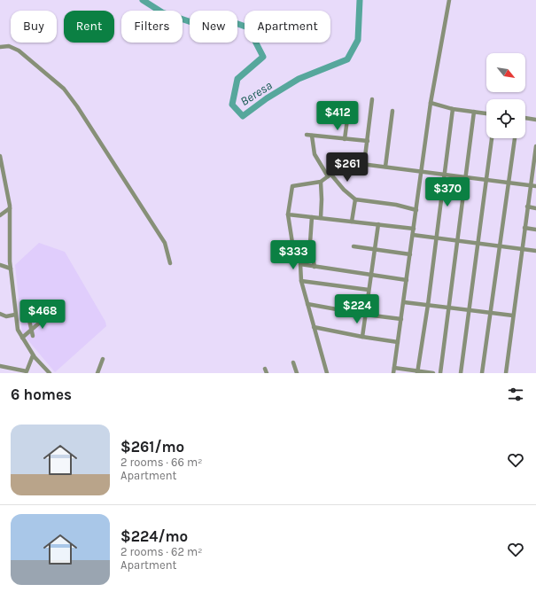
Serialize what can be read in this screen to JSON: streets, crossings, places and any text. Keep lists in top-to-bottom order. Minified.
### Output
{"water":["Beresa"],"north":"bottom right","page":{"chip":["Buy","Rent","Filters","New","Apartment"],"price":["$412","$261","$370","$333","$224","$468"],"heading":"6 homes","list":[{"name":"$261/mo","note":"2 rooms · 66 m² · Apartment"},{"name":"$224/mo","note":"2 rooms · 62 m² · Apartment"}]}}
